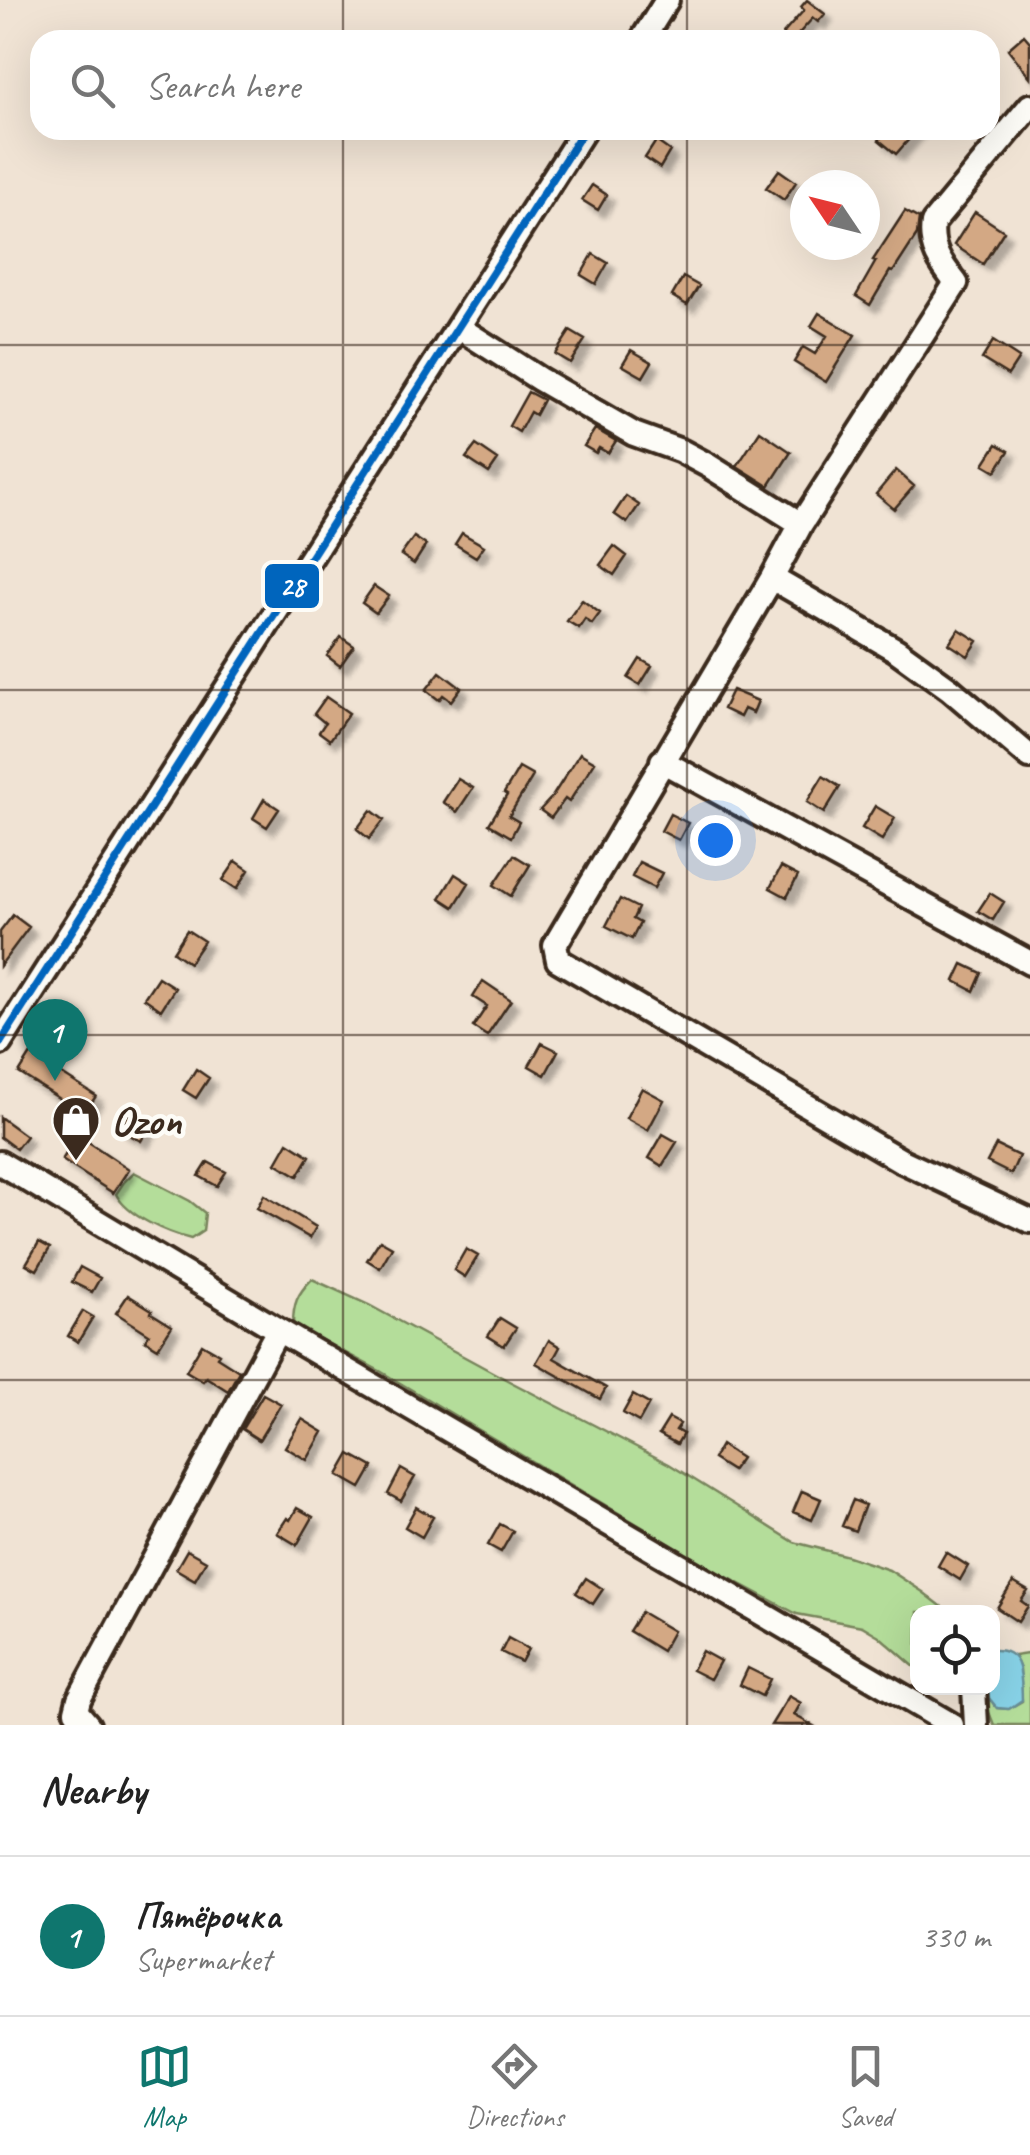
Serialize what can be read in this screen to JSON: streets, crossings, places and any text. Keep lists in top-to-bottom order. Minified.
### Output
{"places":{"shop":["Ozon"]},"lines":["transit line 28"],"north":"top left","page":{"search":"Search here","pins":"1","heading":"Nearby","list":[{"mark":"1","name":"Пятёрочка","note":"Supermarket","value":"330 m"}],"nav":["Map","Directions","Saved"]}}
